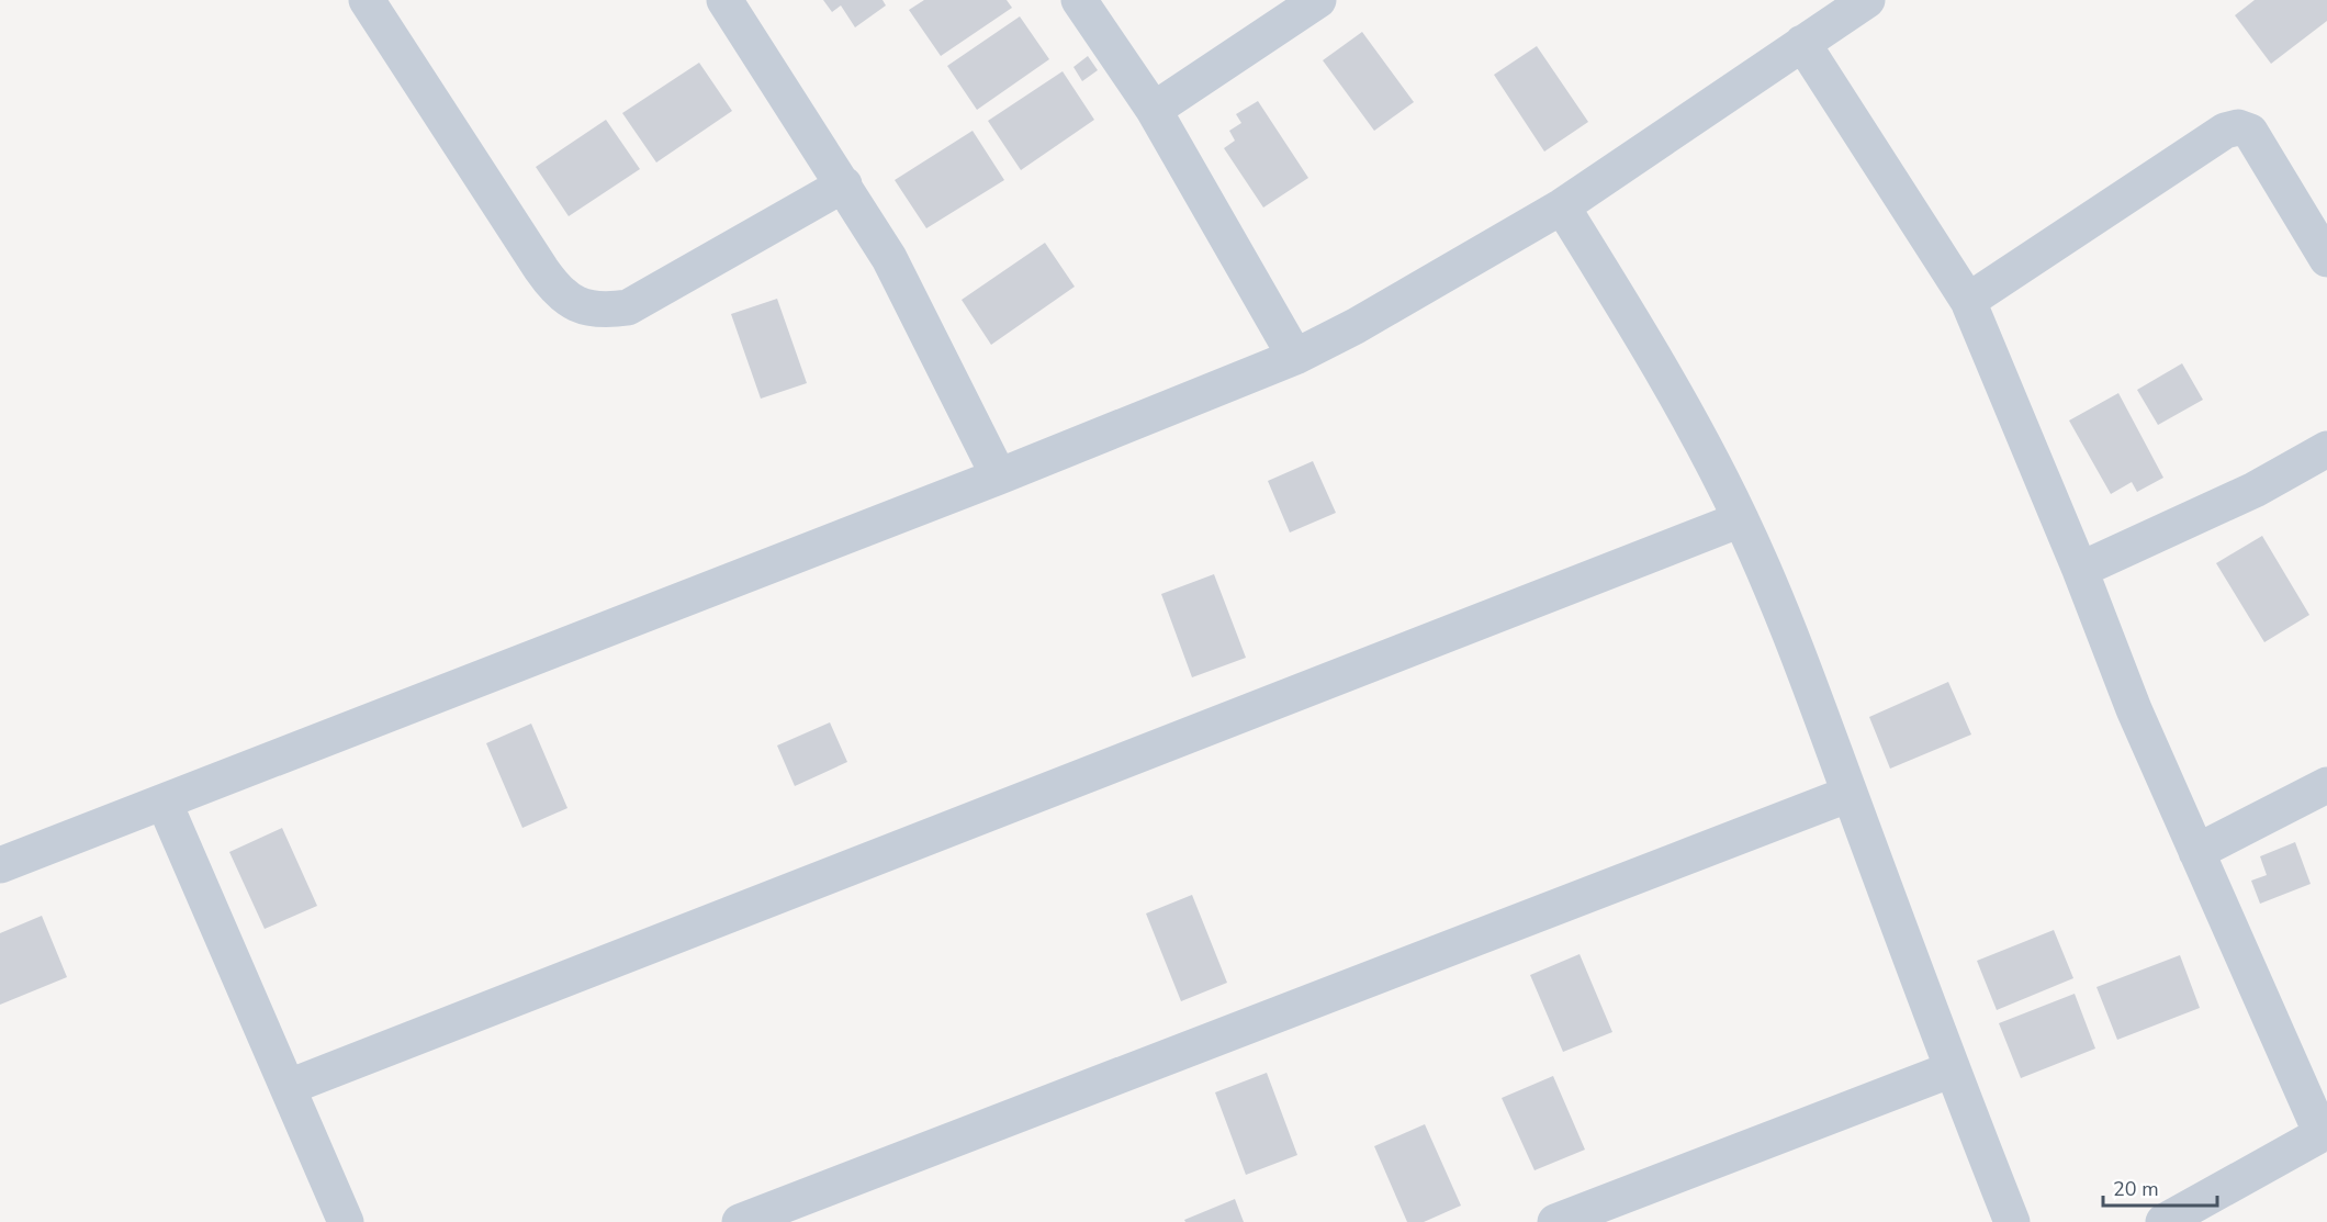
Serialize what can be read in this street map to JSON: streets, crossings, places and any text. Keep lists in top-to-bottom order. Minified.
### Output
{"scale_bar":"20 m"}
